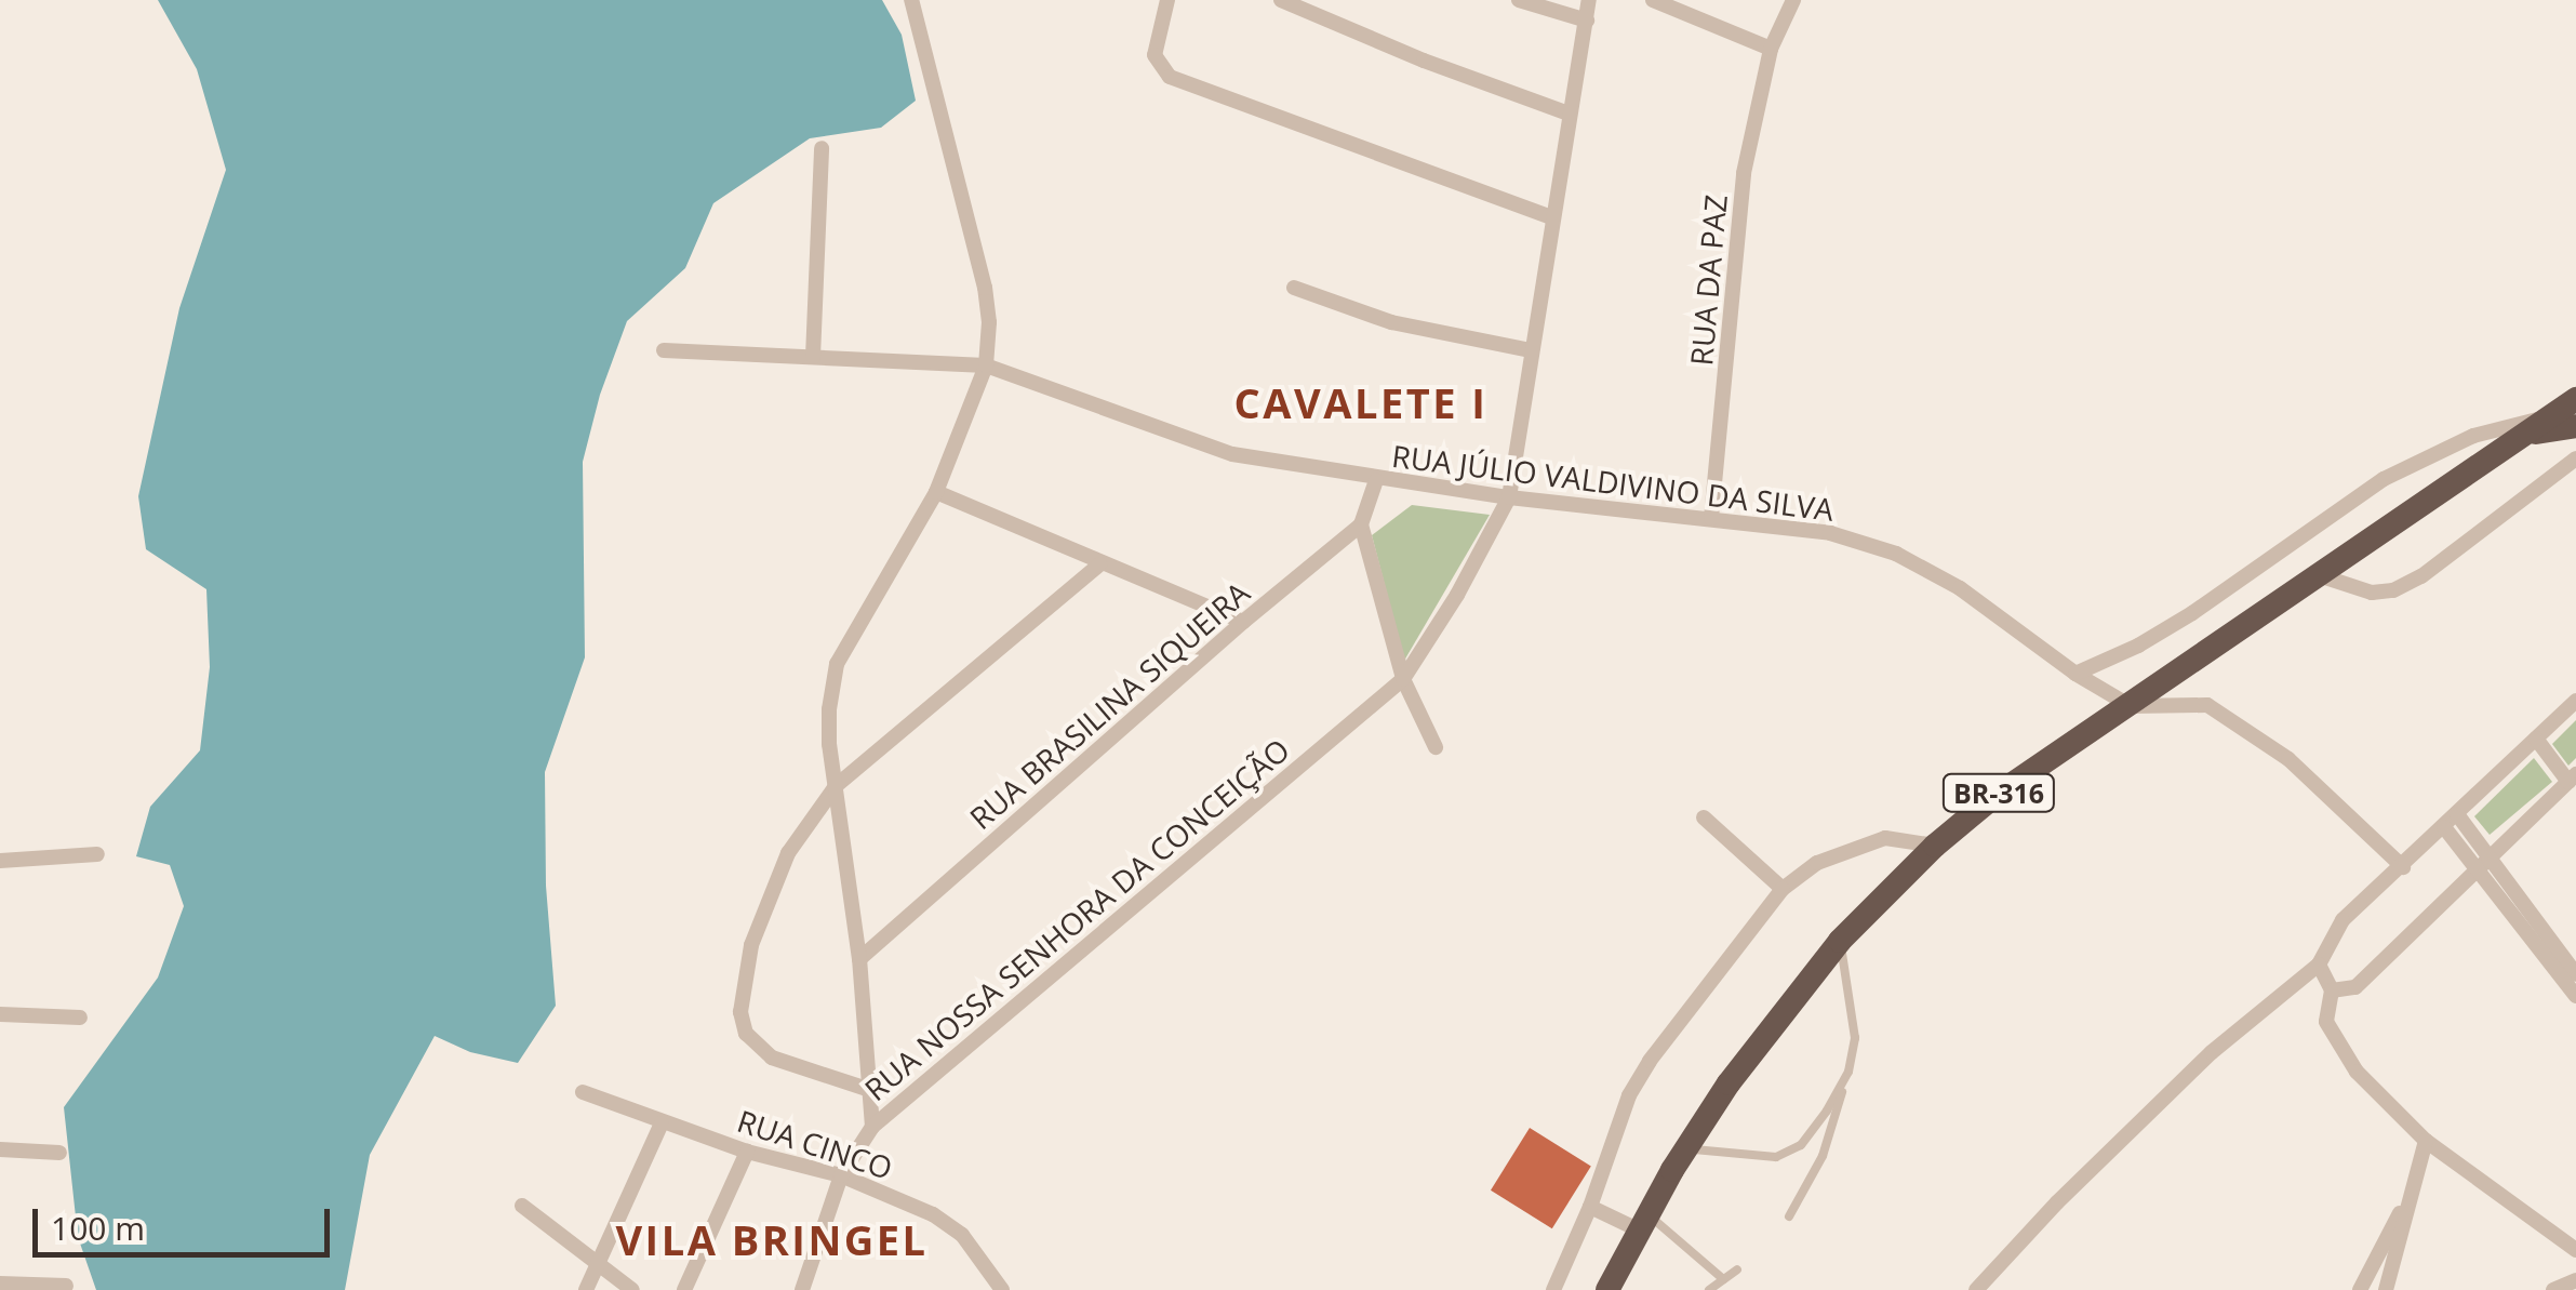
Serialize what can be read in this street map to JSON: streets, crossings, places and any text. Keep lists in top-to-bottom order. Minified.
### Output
{"streets":{"highway":["BR-316"],"street":["RUA DA PAZ","RUA JÚLIO VALDIVINO DA SILVA","RUA BRASILINA SIQUEIRA","RUA NOSSA SENHORA DA CONCEIÇÃO","RUA CINCO"]},"crossings":[["RUA DA PAZ","RUA JÚLIO VALDIVINO DA SILVA"],["RUA JÚLIO VALDIVINO DA SILVA","BR-316"],["RUA JÚLIO VALDIVINO DA SILVA","RUA NOSSA SENHORA DA CONCEIÇÃO"],["RUA NOSSA SENHORA DA CONCEIÇÃO","RUA CINCO"]],"districts":["CAVALETE I","VILA BRINGEL"],"scale_bar":"100 m"}
